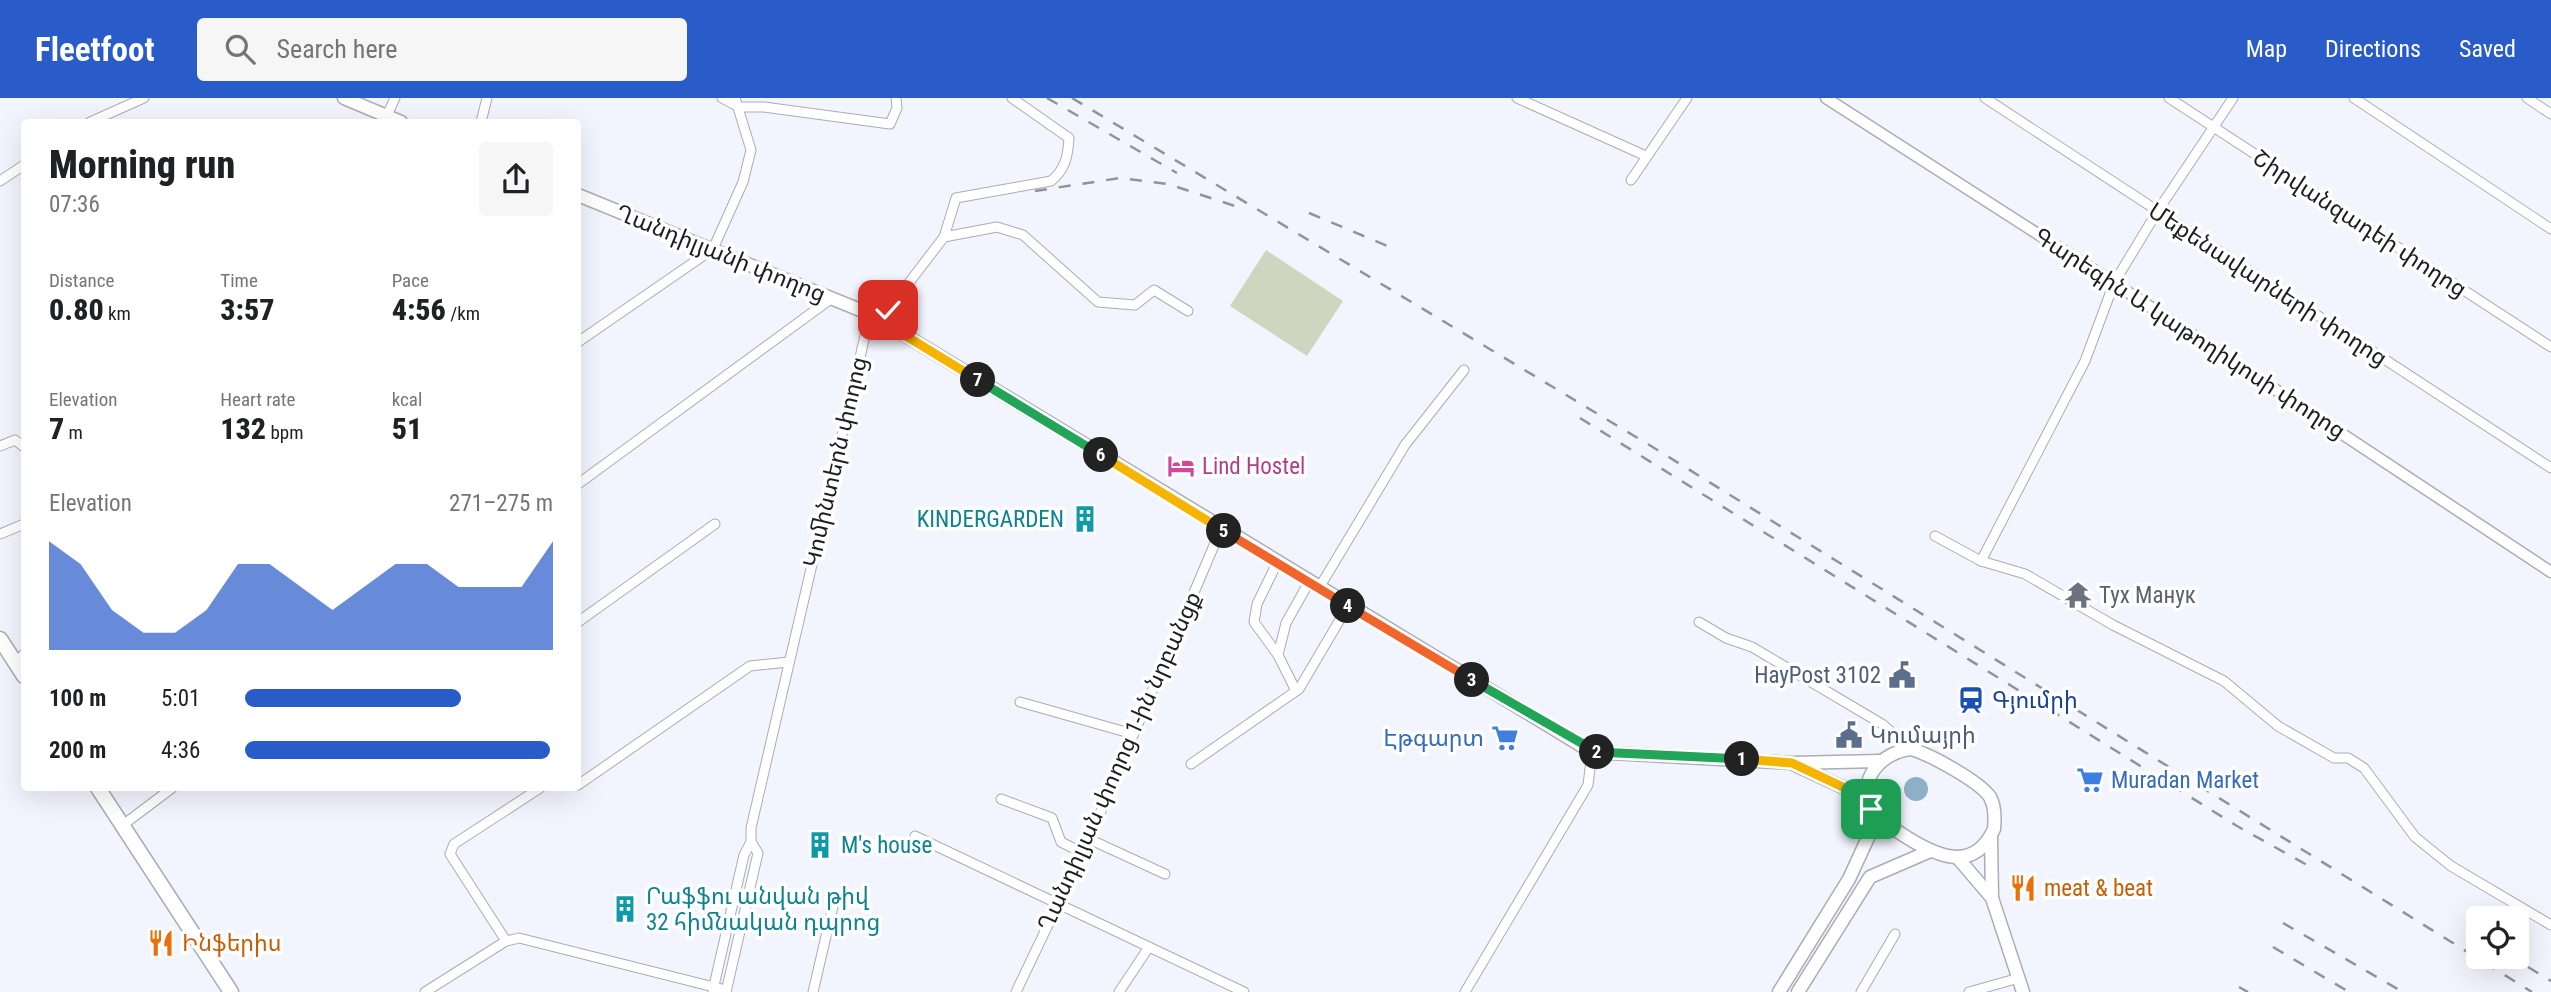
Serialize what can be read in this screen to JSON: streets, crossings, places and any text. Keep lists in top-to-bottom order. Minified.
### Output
{"streets":{"main road":["Ղանդիլյանի փողոց"],"street":["Շիրվանզադեի փողոց","Մեքենավարների փողոց","Գարեգին Ա կաթողիկոսի փողոց","Կոմինտերն փողոց","Ղանդիլյան փողոց 1-ին նրբանցք"]},"crossings":[["Ղանդիլյանի փողոց","Կոմինտերն փողոց"],["Ղանդիլյանի փողոց","Ղանդիլյան փողոց 1-ին նրբանցք"]],"places":{"hotel":["Lind Hostel"],"building":["KINDERGARDEN","M's house","Րաֆֆու անվան թիվ 32 հիմնական դպրոց"],"temple":["Тух Манук"],"public building":["HayPost 3102","Կումայրի"],"station":["Գյումրի"],"supermarket":["Էթգարտ","Muradan Market"],"restaurant":["meat & beat","Ինֆերիս"]},"page":{"header":"Fleetfoot","search":"Search here","nav":["Map","Directions","Saved"],"heading":["Morning run","07:36"],"stats":[["Distance","0.80 km"],["Time","3:57"],["Pace","4:56 /km"],["Elevation","7 m"],["Heart rate","132 bpm"],["kcal","51"]],"pins":["7","6","5","4","3","2","1"],"chart":["Elevation","271–275 m"],"list":[{"name":"100 m","note":"5:01"},{"name":"200 m","note":"4:36"}]}}
